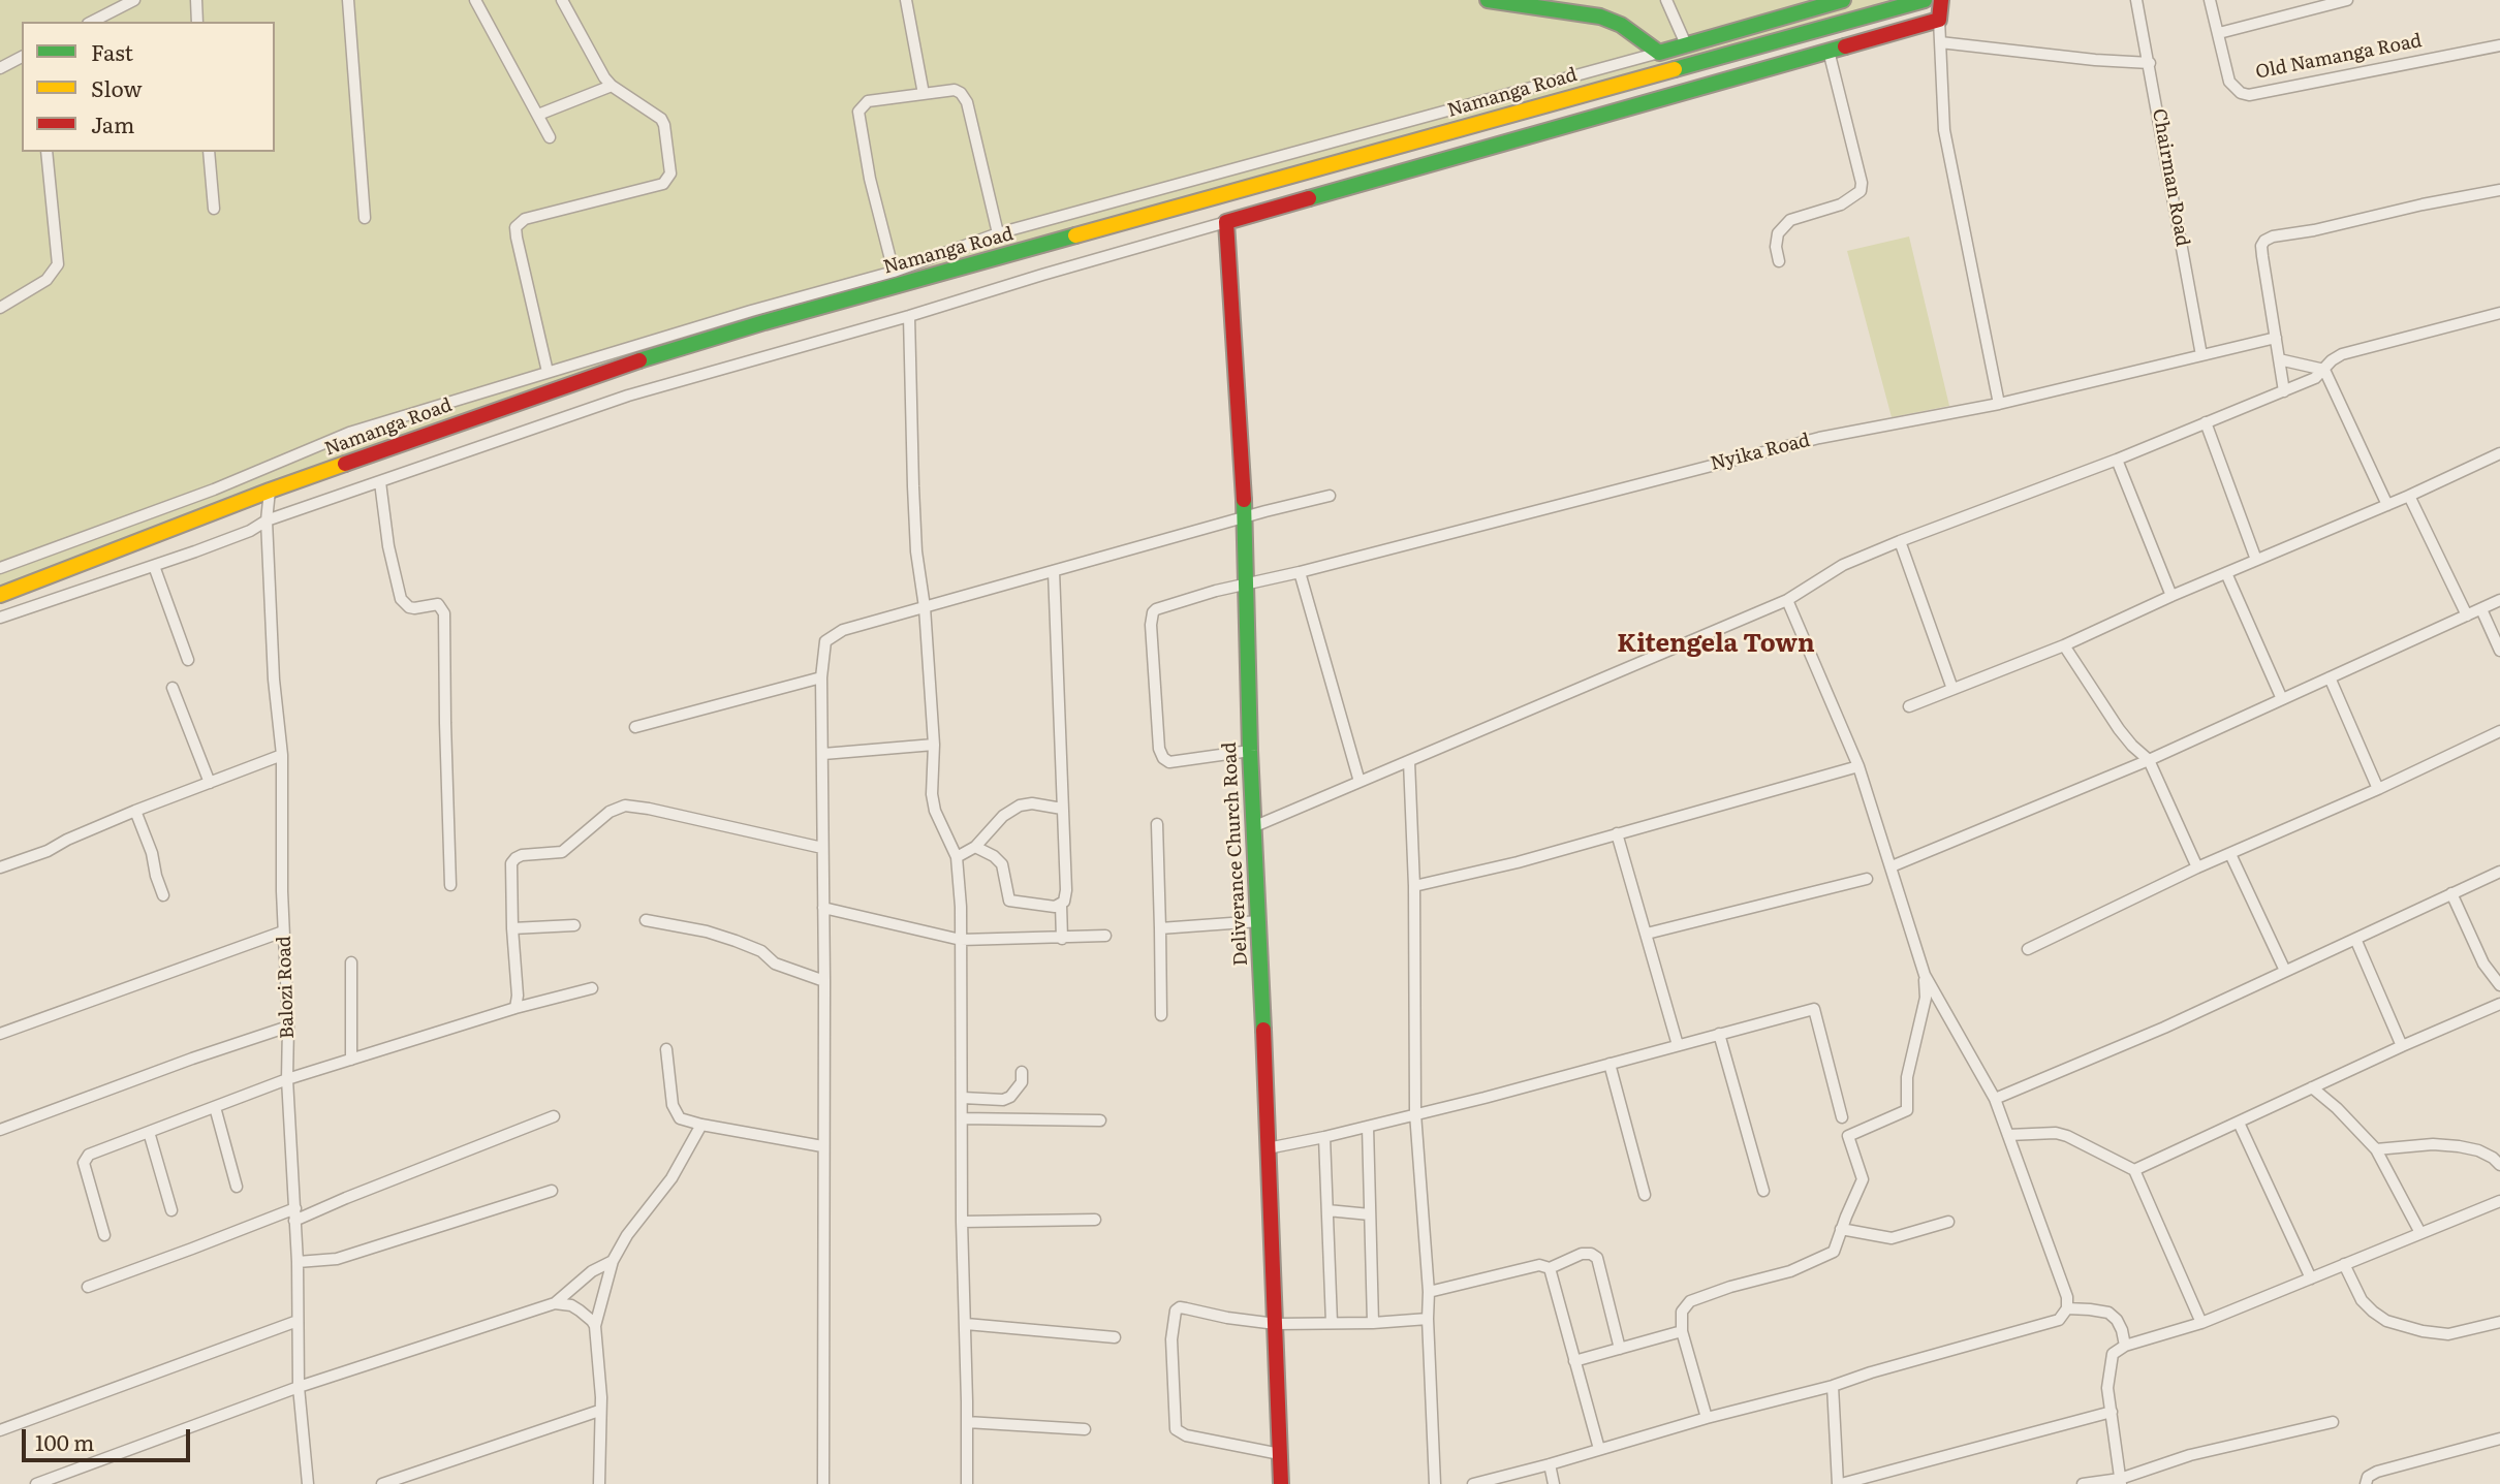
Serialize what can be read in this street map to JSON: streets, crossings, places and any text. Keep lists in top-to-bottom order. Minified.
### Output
{"streets":{"main road":["Namanga Road","Deliverance Church Road"],"street":["Old Namanga Road","Chairman Road","Nyika Road","Balozi Road"]},"crossings":[["Namanga Road","Balozi Road"],["Chairman Road","Nyika Road"],["Nyika Road","Deliverance Church Road"]],"districts":["Kitengela Town"],"legend":["Fast","Slow","Jam"],"scale_bar":"100 m"}
